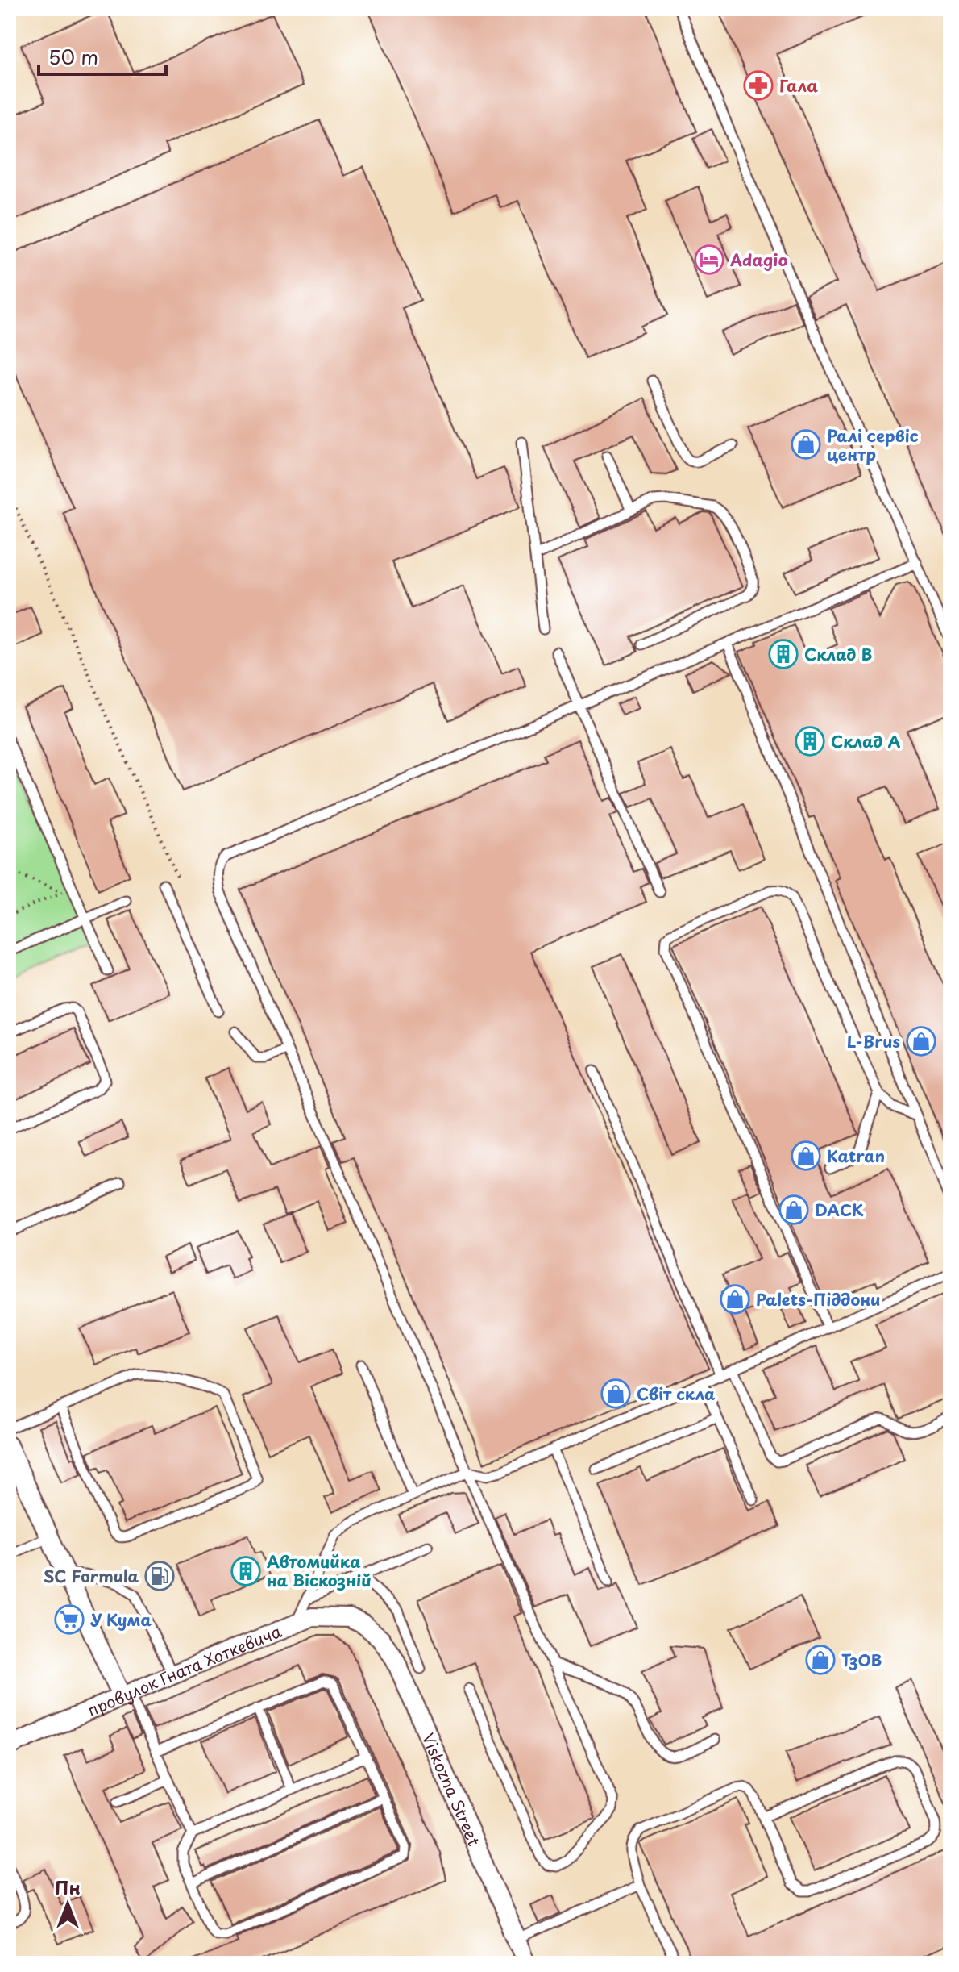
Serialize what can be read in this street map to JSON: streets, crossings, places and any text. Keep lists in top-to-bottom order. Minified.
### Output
{"streets":{"street":["провулок Гната Хоткевича","Viskozna Street"]},"crossings":[["провулок Гната Хоткевича","Viskozna Street"]],"places":{"pharmacy":["Гала"],"hotel":["Adagio"],"shop":["Ралі сервіс центр","L-Brus","Katran","DACK","Palets-Піддони","Світ скла","ТзОВ"],"building":["Склад B","Склад A","Автомийка на Віскозній"],"fuel station":["SC Formula"],"supermarket":["У Кума"]},"scale_bar":"50 m","north":"top"}
